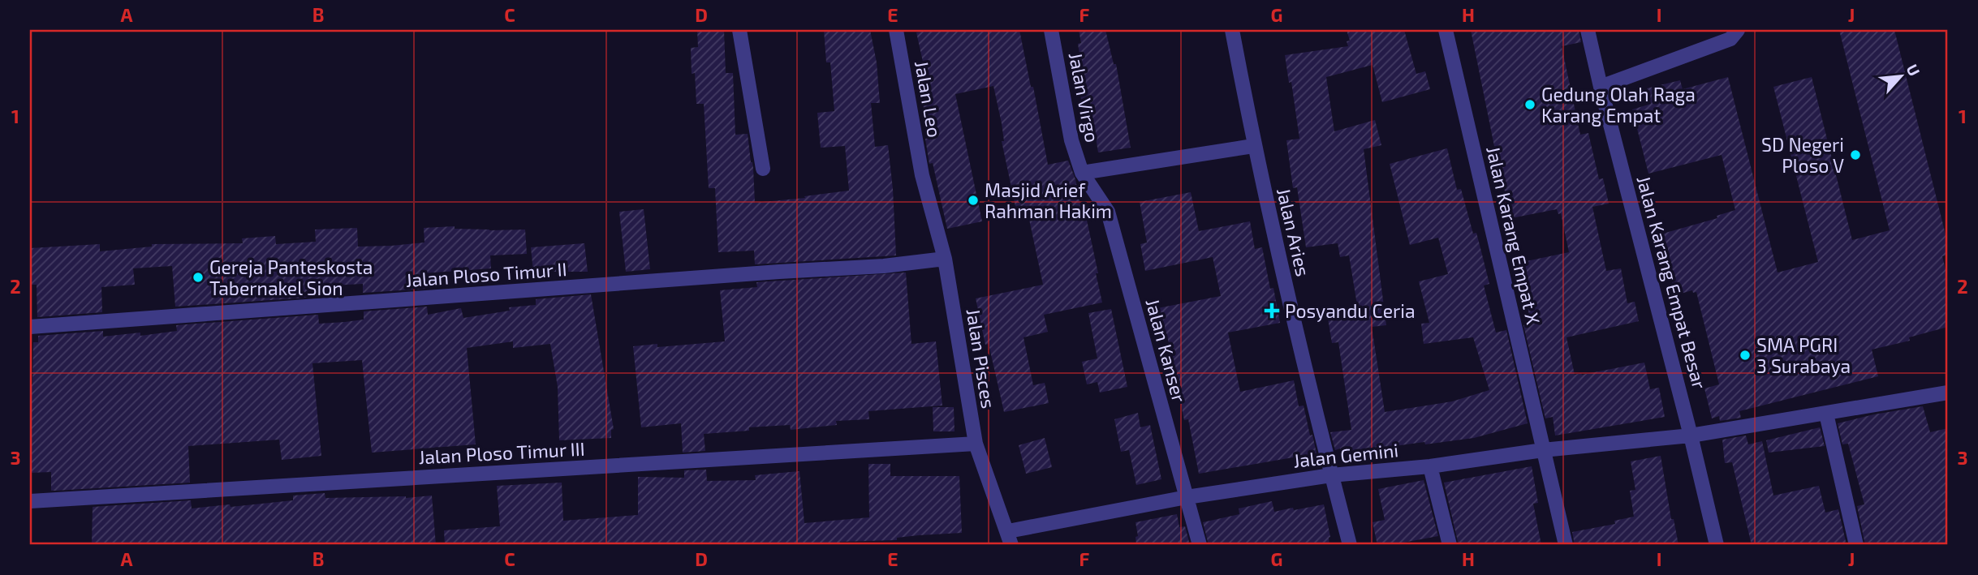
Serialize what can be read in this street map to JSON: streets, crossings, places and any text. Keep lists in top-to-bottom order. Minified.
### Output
{"streets":{"street":["Jalan Virgo","Jalan Leo","Jalan Aries","Jalan Karang Empat X","Jalan Ploso Timur II","Jalan Karang Empat Besar","Jalan Kanser","Jalan Pisces","Jalan Ploso Timur III","Jalan Gemini"]},"crossings":[["Jalan Virgo","Jalan Kanser"],["Jalan Leo","Jalan Pisces"],["Jalan Aries","Jalan Gemini"],["Jalan Karang Empat X","Jalan Gemini"],["Jalan Ploso Timur II","Jalan Pisces"],["Jalan Karang Empat Besar","Jalan Gemini"],["Jalan Kanser","Jalan Gemini"],["Jalan Pisces","Jalan Ploso Timur III"],["Jalan Pisces","Jalan Gemini"]],"places":{"other":["Gedung Olah Raga Karang Empat","SD Negeri Ploso V","Masjid Arief Rahman Hakim","Gereja Panteskosta Tabernakel Sion","SMA PGRI 3 Surabaya"],"health":["Posyandu Ceria"]},"north":"top right","grid":{"columns":["A","B","C","D","E","F","G","H","I","J"],"rows":["1","2","3"]}}
